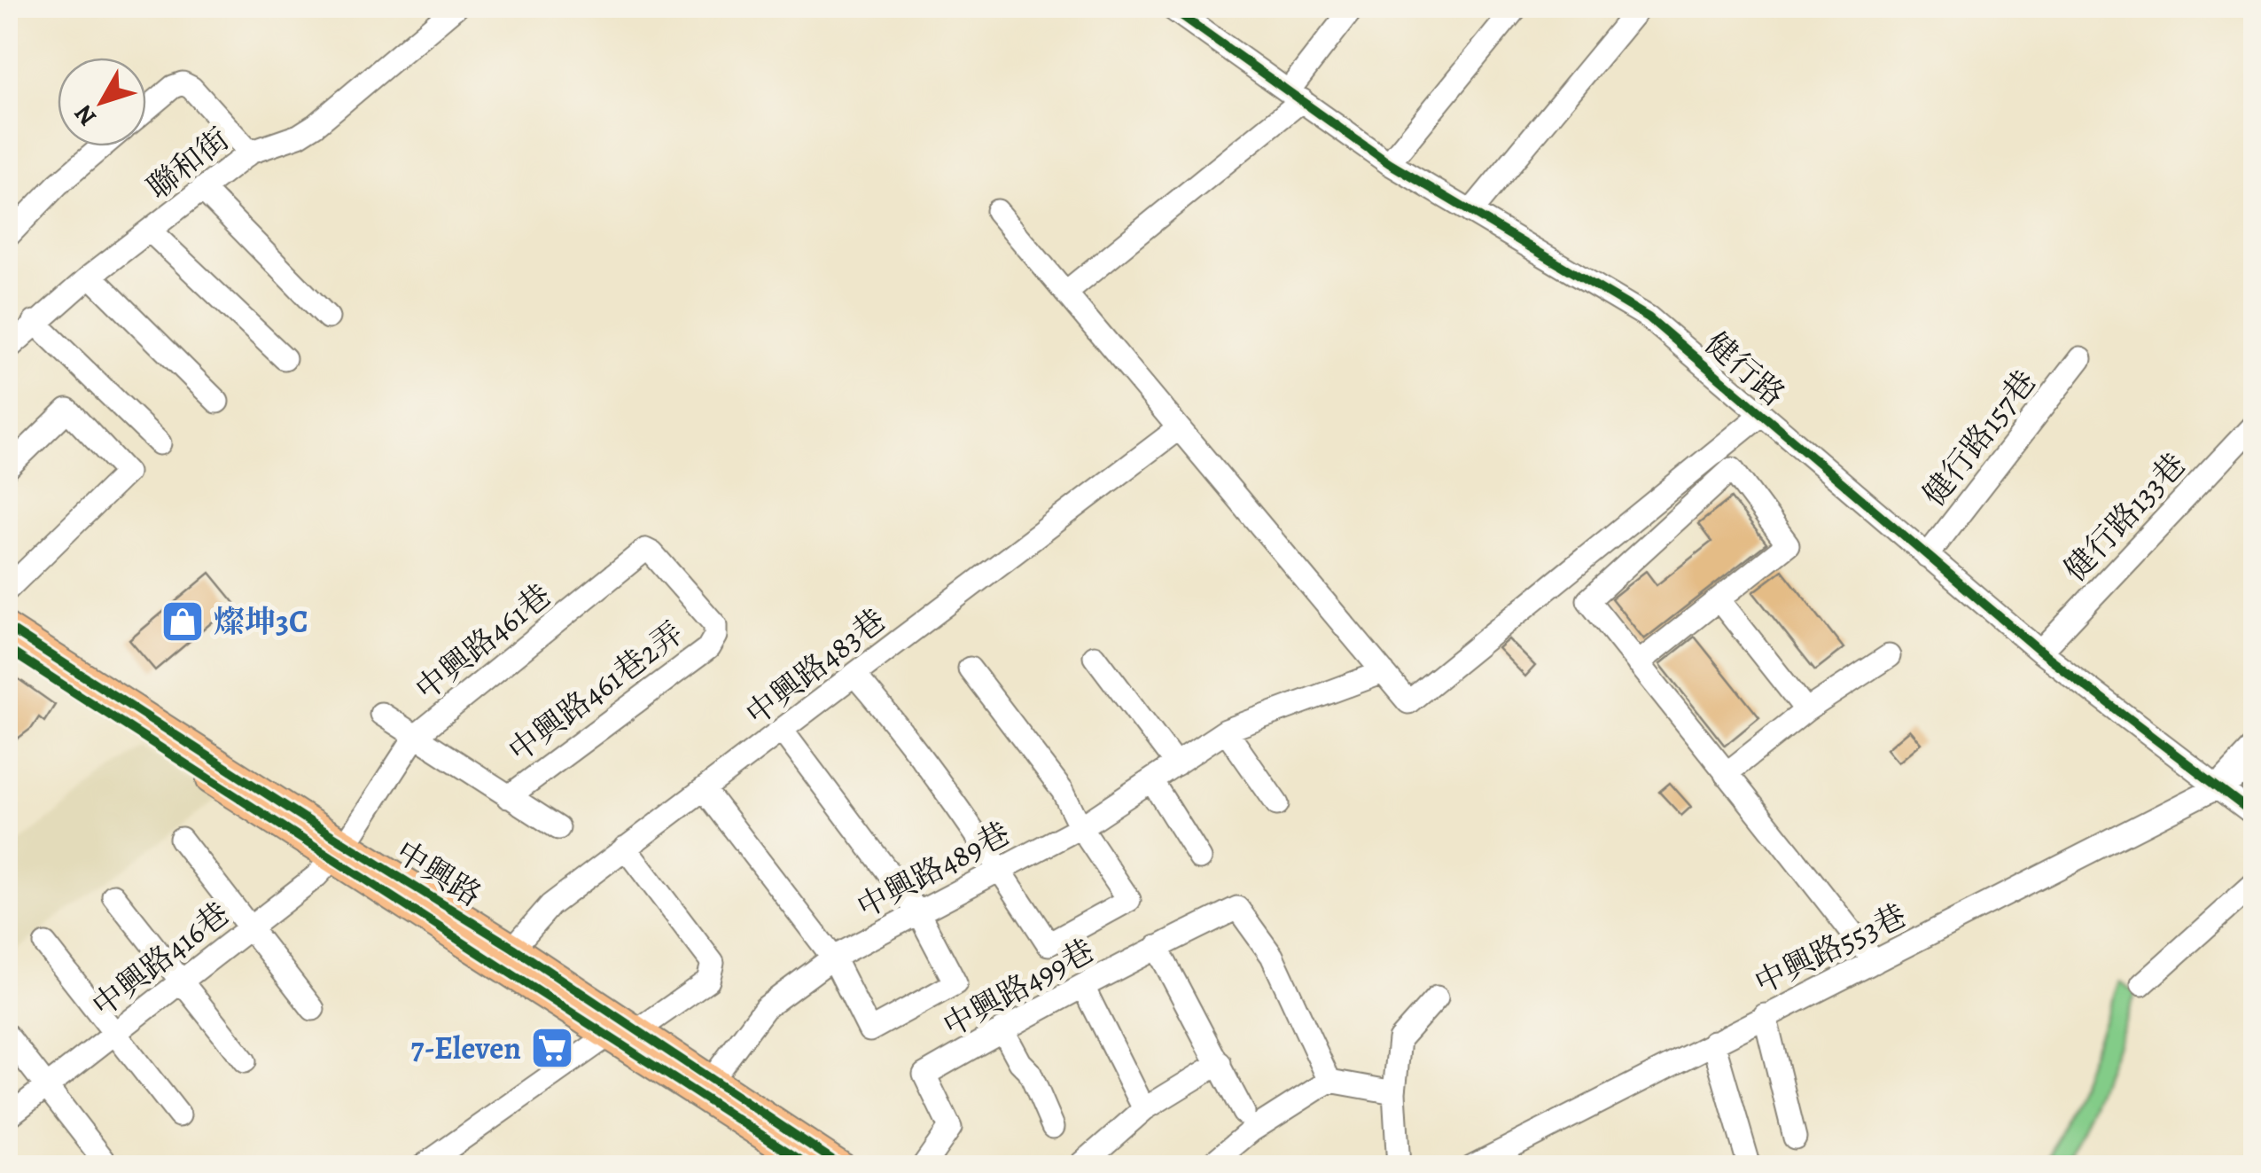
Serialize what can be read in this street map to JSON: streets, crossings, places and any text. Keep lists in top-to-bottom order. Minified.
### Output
{"streets":{"main road":["中興路"],"street":["聯和街","健行路","健行路157巷","健行路133巷","中興路461巷","中興路483巷","中興路461巷2弄","中興路489巷","中興路553巷","中興路416巷","中興路499巷"]},"crossings":[["健行路","健行路157巷"],["健行路","健行路133巷"],["健行路","中興路553巷"],["中興路461巷","中興路461巷2弄"],["中興路461巷","中興路"],["中興路461巷","中興路416巷"],["中興路483巷","中興路"],["中興路489巷","中興路"],["中興路","中興路416巷"]],"places":{"shop":["燦坤3C"],"supermarket":["7-Eleven"]},"north":"bottom left"}
